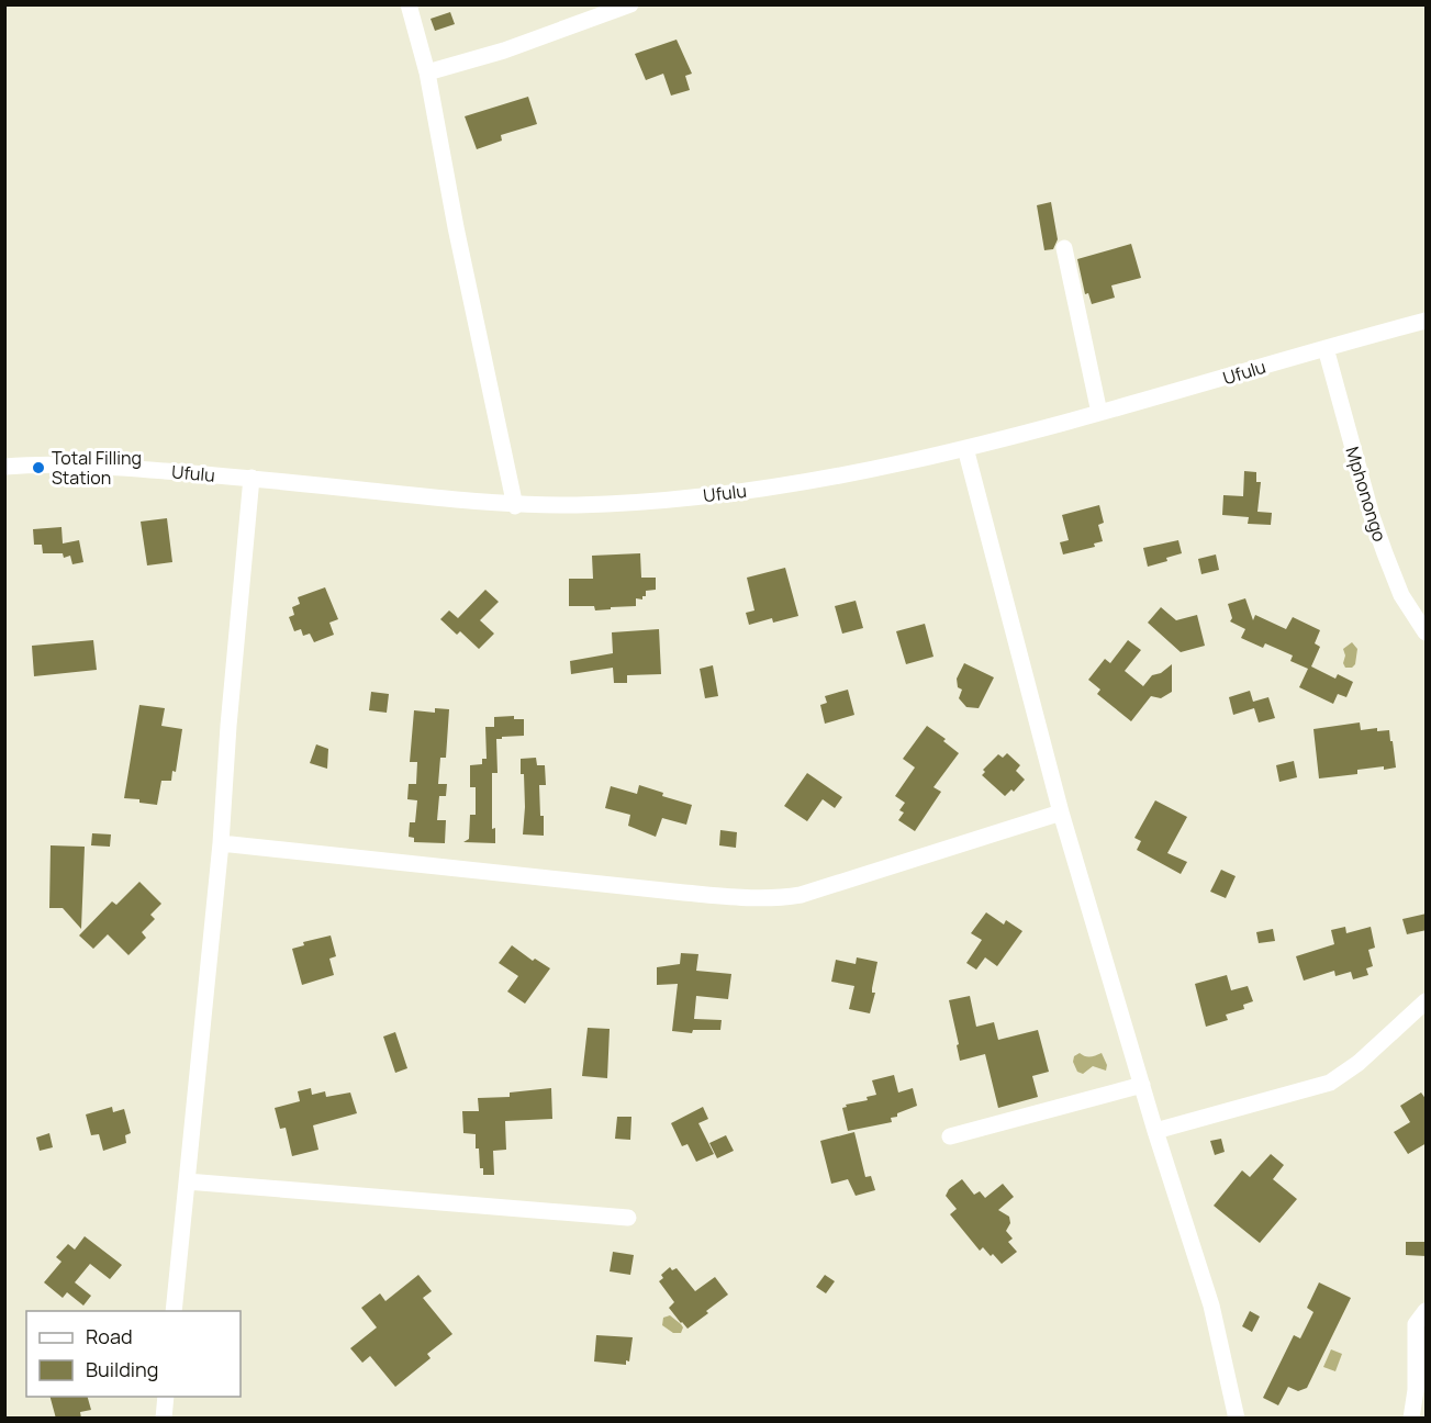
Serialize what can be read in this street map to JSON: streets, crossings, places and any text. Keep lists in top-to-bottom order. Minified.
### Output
{"streets":{"street":["Ufulu","Mphonongo"]},"crossings":[["Ufulu","Mphonongo"]],"places":["Total Filling Station"],"legend":["Road","Building"]}
